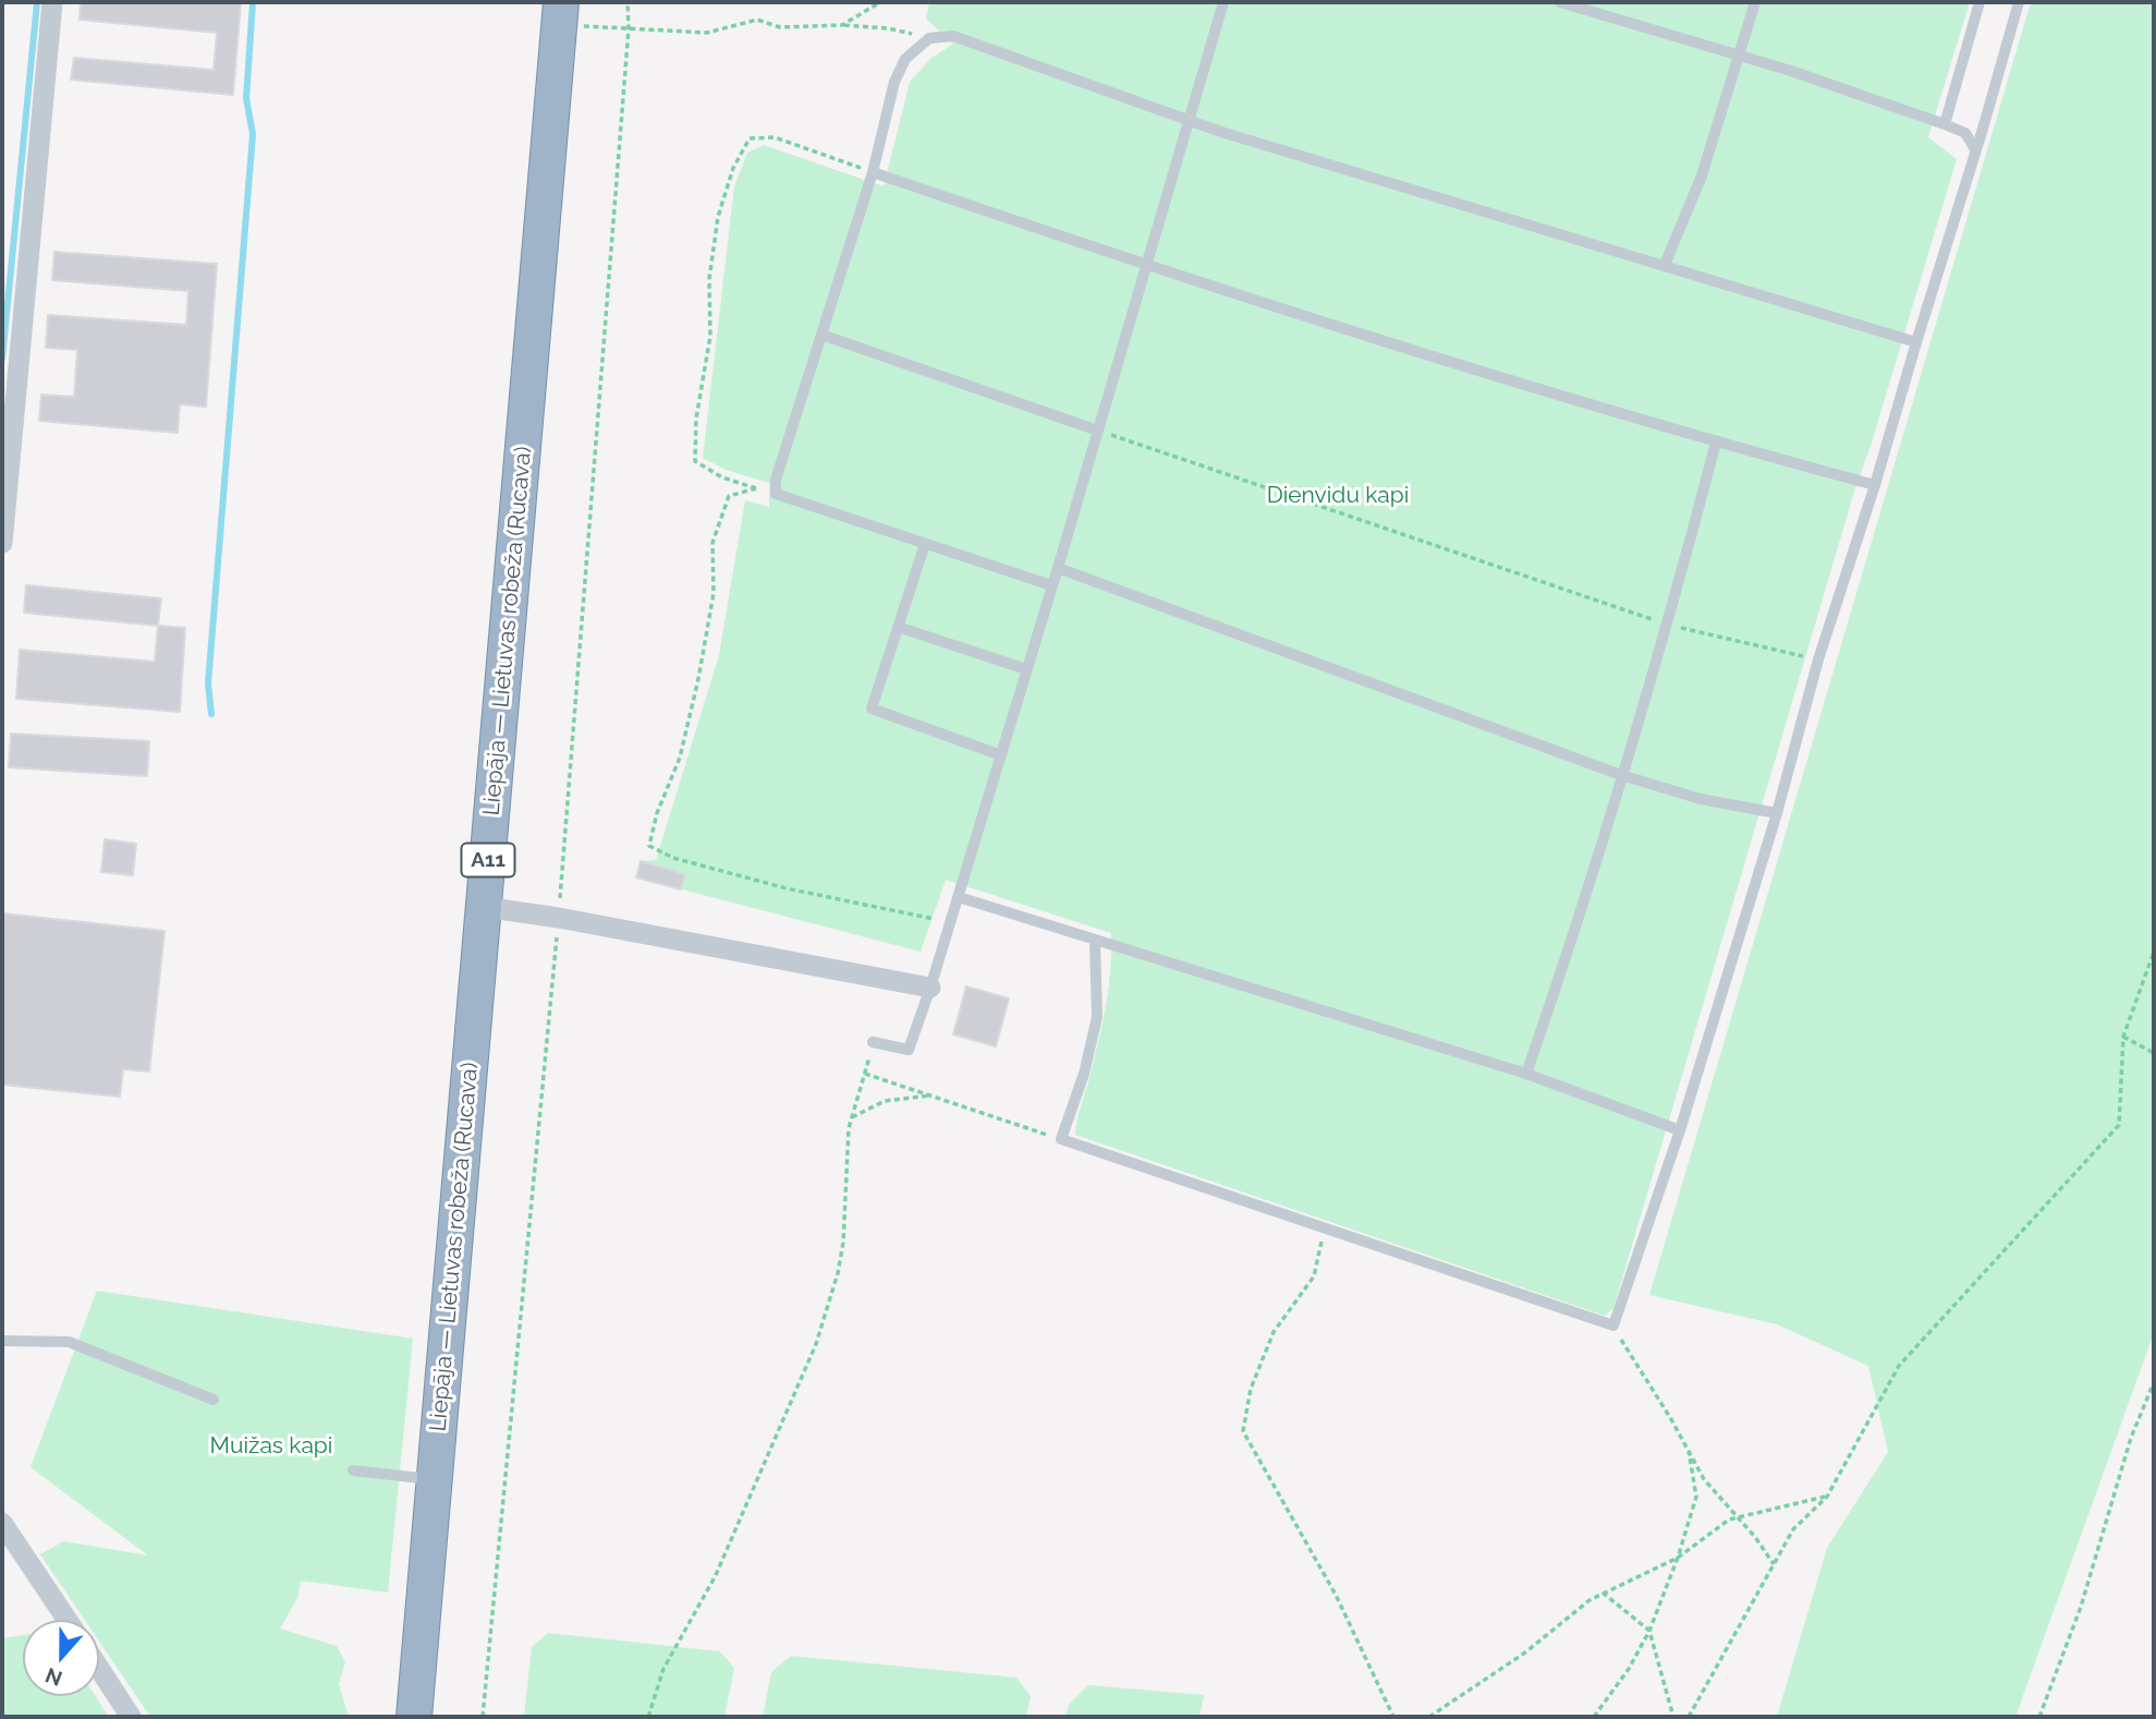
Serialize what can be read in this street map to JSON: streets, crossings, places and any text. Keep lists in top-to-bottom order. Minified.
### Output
{"streets":{"highway":["Liepāja — Lietuvas robeža (Rucava)","A11"]},"parks":["Dienvidu kapi","Muižas kapi"],"north":"bottom"}
